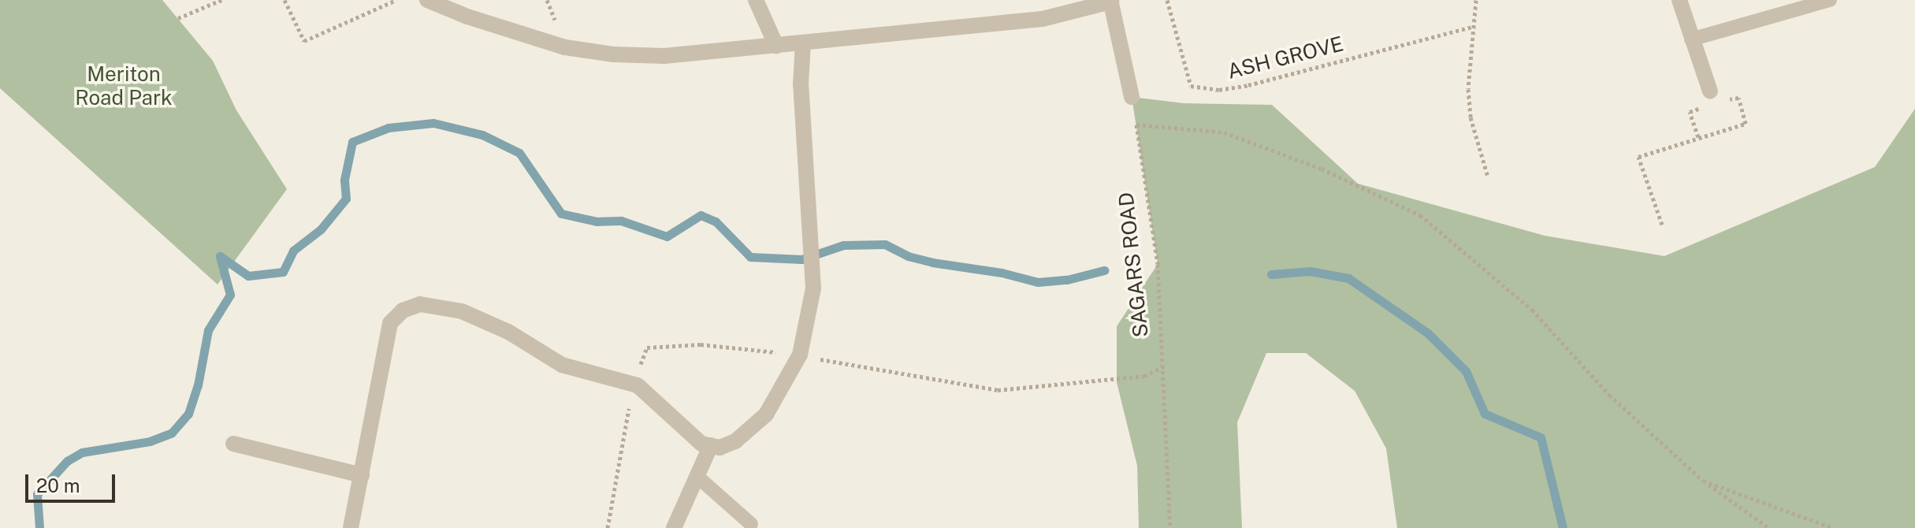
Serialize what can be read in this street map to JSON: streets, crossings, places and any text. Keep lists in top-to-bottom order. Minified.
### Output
{"streets":{"path":["ASH GROVE","SAGARS ROAD"]},"parks":["Meriton Road Park"],"scale_bar":"20 m"}
